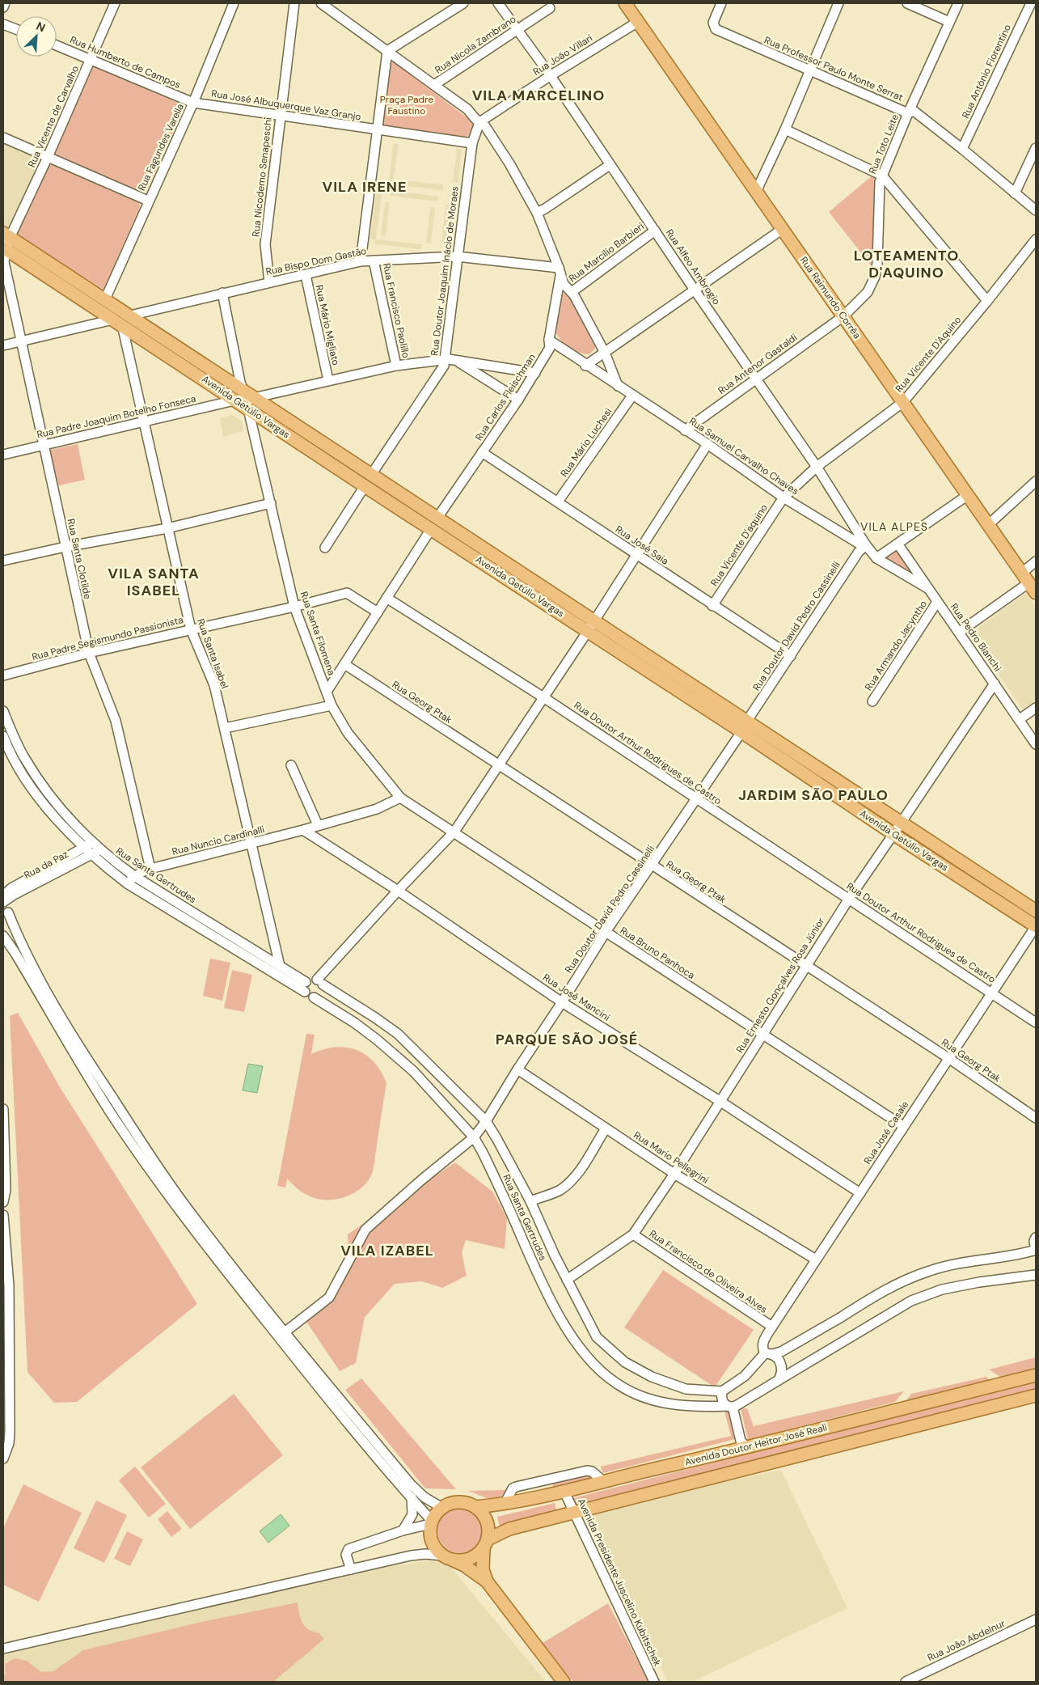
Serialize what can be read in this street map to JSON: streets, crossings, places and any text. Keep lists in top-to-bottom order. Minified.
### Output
{"streets":{"main road":["Rua Raimundo Corrêa","Avenida Getúlio Vargas","Avenida Doutor Heitor José Reali"],"street":["Rua Nicola Zambrano","Rua João Villari","Rua Humberto de Campos","Rua Professor Paulo Monte Serrat","Rua Antônio Fiorentino","Rua José Albuquerque Vaz Granjo","Rua Vicente de Carvalho","Rua Toto Leite","Rua Fagundes Varella","Rua Nicodemo Senapeschi","Rua Marcílio Barbieri","Rua Bispo Dom Gastão","Rua Alfeo Ambrogio","Rua Doutor Joaquim Inácio de Moraes","Rua Francisco Paolillo","Rua Mário Migliato","Rua Vicente D'Aquino","Rua Antenor Gastaldi","Rua Carlos Fleischman","Rua Padre Joaquim Botelho Fonseca","Rua Mário Luchesi","Rua Samuel Carvalho Chaves","Rua José Saia","Rua Vicente D'aquino","Rua Santa Clotilde","Rua Doutor David Pedro Cassinelli","Rua Santa Filomena","Rua Pedro Bianchi","Rua Padre Segismundo Passionista","Rua Armando Jacyntho","Rua Santa Isabel","Rua Georg Ptak","Rua Doutor Arthur Rodrigues de Castro","Rua Nuncio Cardinalli","Rua da Paz","Rua Santa Gertrudes","Rua Bruno Panhoca","Rua Ernesto Gonçalves Rosa Júnior","Rua José Mancini","Rua José Casale","Rua Mario Pellegrini","Rua Francisco de Oliveira Alves","Avenida Presidente Juscelino Kubitschek","Rua João Abdelnur"]},"crossings":[["Rua Nicola Zambrano","Rua Alfeo Ambrogio"],["Rua João Villari","Rua Alfeo Ambrogio"],["Rua João Villari","Rua Doutor Joaquim Inácio de Moraes"],["Rua João Villari","Rua Raimundo Corrêa"],["Rua Humberto de Campos","Rua José Albuquerque Vaz Granjo"],["Rua Humberto de Campos","Rua Vicente de Carvalho"],["Rua Humberto de Campos","Rua Fagundes Varella"],["Rua Professor Paulo Monte Serrat","Rua Antônio Fiorentino"],["Rua Professor Paulo Monte Serrat","Rua Toto Leite"],["Rua José Albuquerque Vaz Granjo","Rua Fagundes Varella"],["Rua José Albuquerque Vaz Granjo","Rua Nicodemo Senapeschi"],["Rua José Albuquerque Vaz Granjo","Rua Doutor Joaquim Inácio de Moraes"],["Rua Vicente de Carvalho","Avenida Getúlio Vargas"],["Rua Vicente de Carvalho","Rua Santa Clotilde"],["Rua Toto Leite","Rua Raimundo Corrêa"],["Rua Toto Leite","Rua Antenor Gastaldi"],["Rua Fagundes Varella","Avenida Getúlio Vargas"],["Rua Nicodemo Senapeschi","Rua Bispo Dom Gastão"],["Rua Marcílio Barbieri","Rua Alfeo Ambrogio"],["Rua Bispo Dom Gastão","Rua Doutor Joaquim Inácio de Moraes"],["Rua Bispo Dom Gastão","Rua Francisco Paolillo"],["Rua Bispo Dom Gastão","Rua Mário Migliato"],["Rua Bispo Dom Gastão","Rua Carlos Fleischman"],["Rua Bispo Dom Gastão","Avenida Getúlio Vargas"],["Rua Bispo Dom Gastão","Rua Santa Clotilde"],["Rua Bispo Dom Gastão","Rua Santa Filomena"],["Rua Bispo Dom Gastão","Rua Santa Isabel"],["Rua Alfeo Ambrogio","Rua Vicente D'Aquino"],["Rua Alfeo Ambrogio","Rua Antenor Gastaldi"],["Rua Alfeo Ambrogio","Rua Samuel Carvalho Chaves"],["Rua Alfeo Ambrogio","Rua Doutor David Pedro Cassinelli"],["Rua Doutor Joaquim Inácio de Moraes","Avenida Getúlio Vargas"],["Rua Doutor Joaquim Inácio de Moraes","Rua Padre Joaquim Botelho Fonseca"],["Rua Raimundo Corrêa","Rua Vicente D'Aquino"],["Rua Raimundo Corrêa","Rua Antenor Gastaldi"],["Rua Francisco Paolillo","Rua Padre Joaquim Botelho Fonseca"],["Rua Mário Migliato","Rua Padre Joaquim Botelho Fonseca"],["Rua Vicente D'Aquino","Rua Samuel Carvalho Chaves"],["Rua Vicente D'Aquino","Rua Vicente D'aquino"],["Rua Antenor Gastaldi","Rua Samuel Carvalho Chaves"],["Rua Carlos Fleischman","Avenida Getúlio Vargas"],["Rua Carlos Fleischman","Rua Padre Joaquim Botelho Fonseca"],["Rua Carlos Fleischman","Rua Samuel Carvalho Chaves"],["Rua Carlos Fleischman","Rua José Saia"],["Avenida Getúlio Vargas","Rua Padre Joaquim Botelho Fonseca"],["Avenida Getúlio Vargas","Rua Santa Clotilde"],["Avenida Getúlio Vargas","Rua Doutor David Pedro Cassinelli"],["Avenida Getúlio Vargas","Rua Santa Filomena"],["Avenida Getúlio Vargas","Rua Santa Isabel"],["Avenida Getúlio Vargas","Rua Ernesto Gonçalves Rosa Júnior"],["Avenida Getúlio Vargas","Rua José Casale"],["Rua Padre Joaquim Botelho Fonseca","Rua Santa Clotilde"],["Rua Padre Joaquim Botelho Fonseca","Rua Santa Filomena"],["Rua Padre Joaquim Botelho Fonseca","Rua Santa Isabel"],["Rua Mário Luchesi","Rua Samuel Carvalho Chaves"],["Rua Mário Luchesi","Rua José Saia"],["Rua Samuel Carvalho Chaves","Rua Vicente D'aquino"],["Rua Samuel Carvalho Chaves","Rua Doutor David Pedro Cassinelli"],["Rua Samuel Carvalho Chaves","Rua Pedro Bianchi"],["Rua José Saia","Rua Vicente D'aquino"],["Rua José Saia","Rua Doutor David Pedro Cassinelli"],["Rua Santa Clotilde","Rua Padre Segismundo Passionista"],["Rua Santa Clotilde","Rua Nuncio Cardinalli"],["Rua Doutor David Pedro Cassinelli","Rua Georg Ptak"],["Rua Doutor David Pedro Cassinelli","Rua Doutor Arthur Rodrigues de Castro"],["Rua Doutor David Pedro Cassinelli","Rua Santa Gertrudes"],["Rua Doutor David Pedro Cassinelli","Rua Bruno Panhoca"],["Rua Doutor David Pedro Cassinelli","Rua José Mancini"],["Rua Doutor David Pedro Cassinelli","Rua Mario Pellegrini"],["Rua Santa Filomena","Rua Padre Segismundo Passionista"],["Rua Santa Filomena","Rua Nuncio Cardinalli"],["Rua Santa Filomena","Rua Bruno Panhoca"],["Rua Pedro Bianchi","Rua Armando Jacyntho"],["Rua Pedro Bianchi","Rua Ernesto Gonçalves Rosa Júnior"],["Rua Padre Segismundo Passionista","Rua Santa Isabel"],["Rua Santa Isabel","Rua Nuncio Cardinalli"],["Rua Santa Isabel","Rua Santa Gertrudes"],["Rua Georg Ptak","Rua Ernesto Gonçalves Rosa Júnior"],["Rua Georg Ptak","Rua José Casale"],["Rua Doutor Arthur Rodrigues de Castro","Rua Ernesto Gonçalves Rosa Júnior"],["Rua Doutor Arthur Rodrigues de Castro","Rua José Casale"],["Rua Nuncio Cardinalli","Rua Santa Gertrudes"],["Rua Nuncio Cardinalli","Rua Bruno Panhoca"],["Rua Nuncio Cardinalli","Rua José Mancini"],["Rua da Paz","Rua Santa Gertrudes"],["Rua Santa Gertrudes","Rua Ernesto Gonçalves Rosa Júnior"],["Rua Bruno Panhoca","Rua Ernesto Gonçalves Rosa Júnior"],["Rua Bruno Panhoca","Rua José Casale"],["Rua Ernesto Gonçalves Rosa Júnior","Rua José Mancini"],["Rua Ernesto Gonçalves Rosa Júnior","Rua Mario Pellegrini"],["Rua Ernesto Gonçalves Rosa Júnior","Rua Francisco de Oliveira Alves"],["Rua José Mancini","Rua José Casale"],["Rua José Casale","Rua Mario Pellegrini"],["Rua José Casale","Rua Francisco de Oliveira Alves"],["Avenida Doutor Heitor José Reali","Avenida Presidente Juscelino Kubitschek"]],"districts":["VILA MARCELINO","VILA IRENE","LOTEAMENTO D'AQUINO","VILA ALPES","VILA SANTA ISABEL","JARDIM SÃO PAULO","PARQUE SÃO JOSÉ","VILA IZABEL"],"parks":["Praça Padre Faustino"],"north":"top right"}
